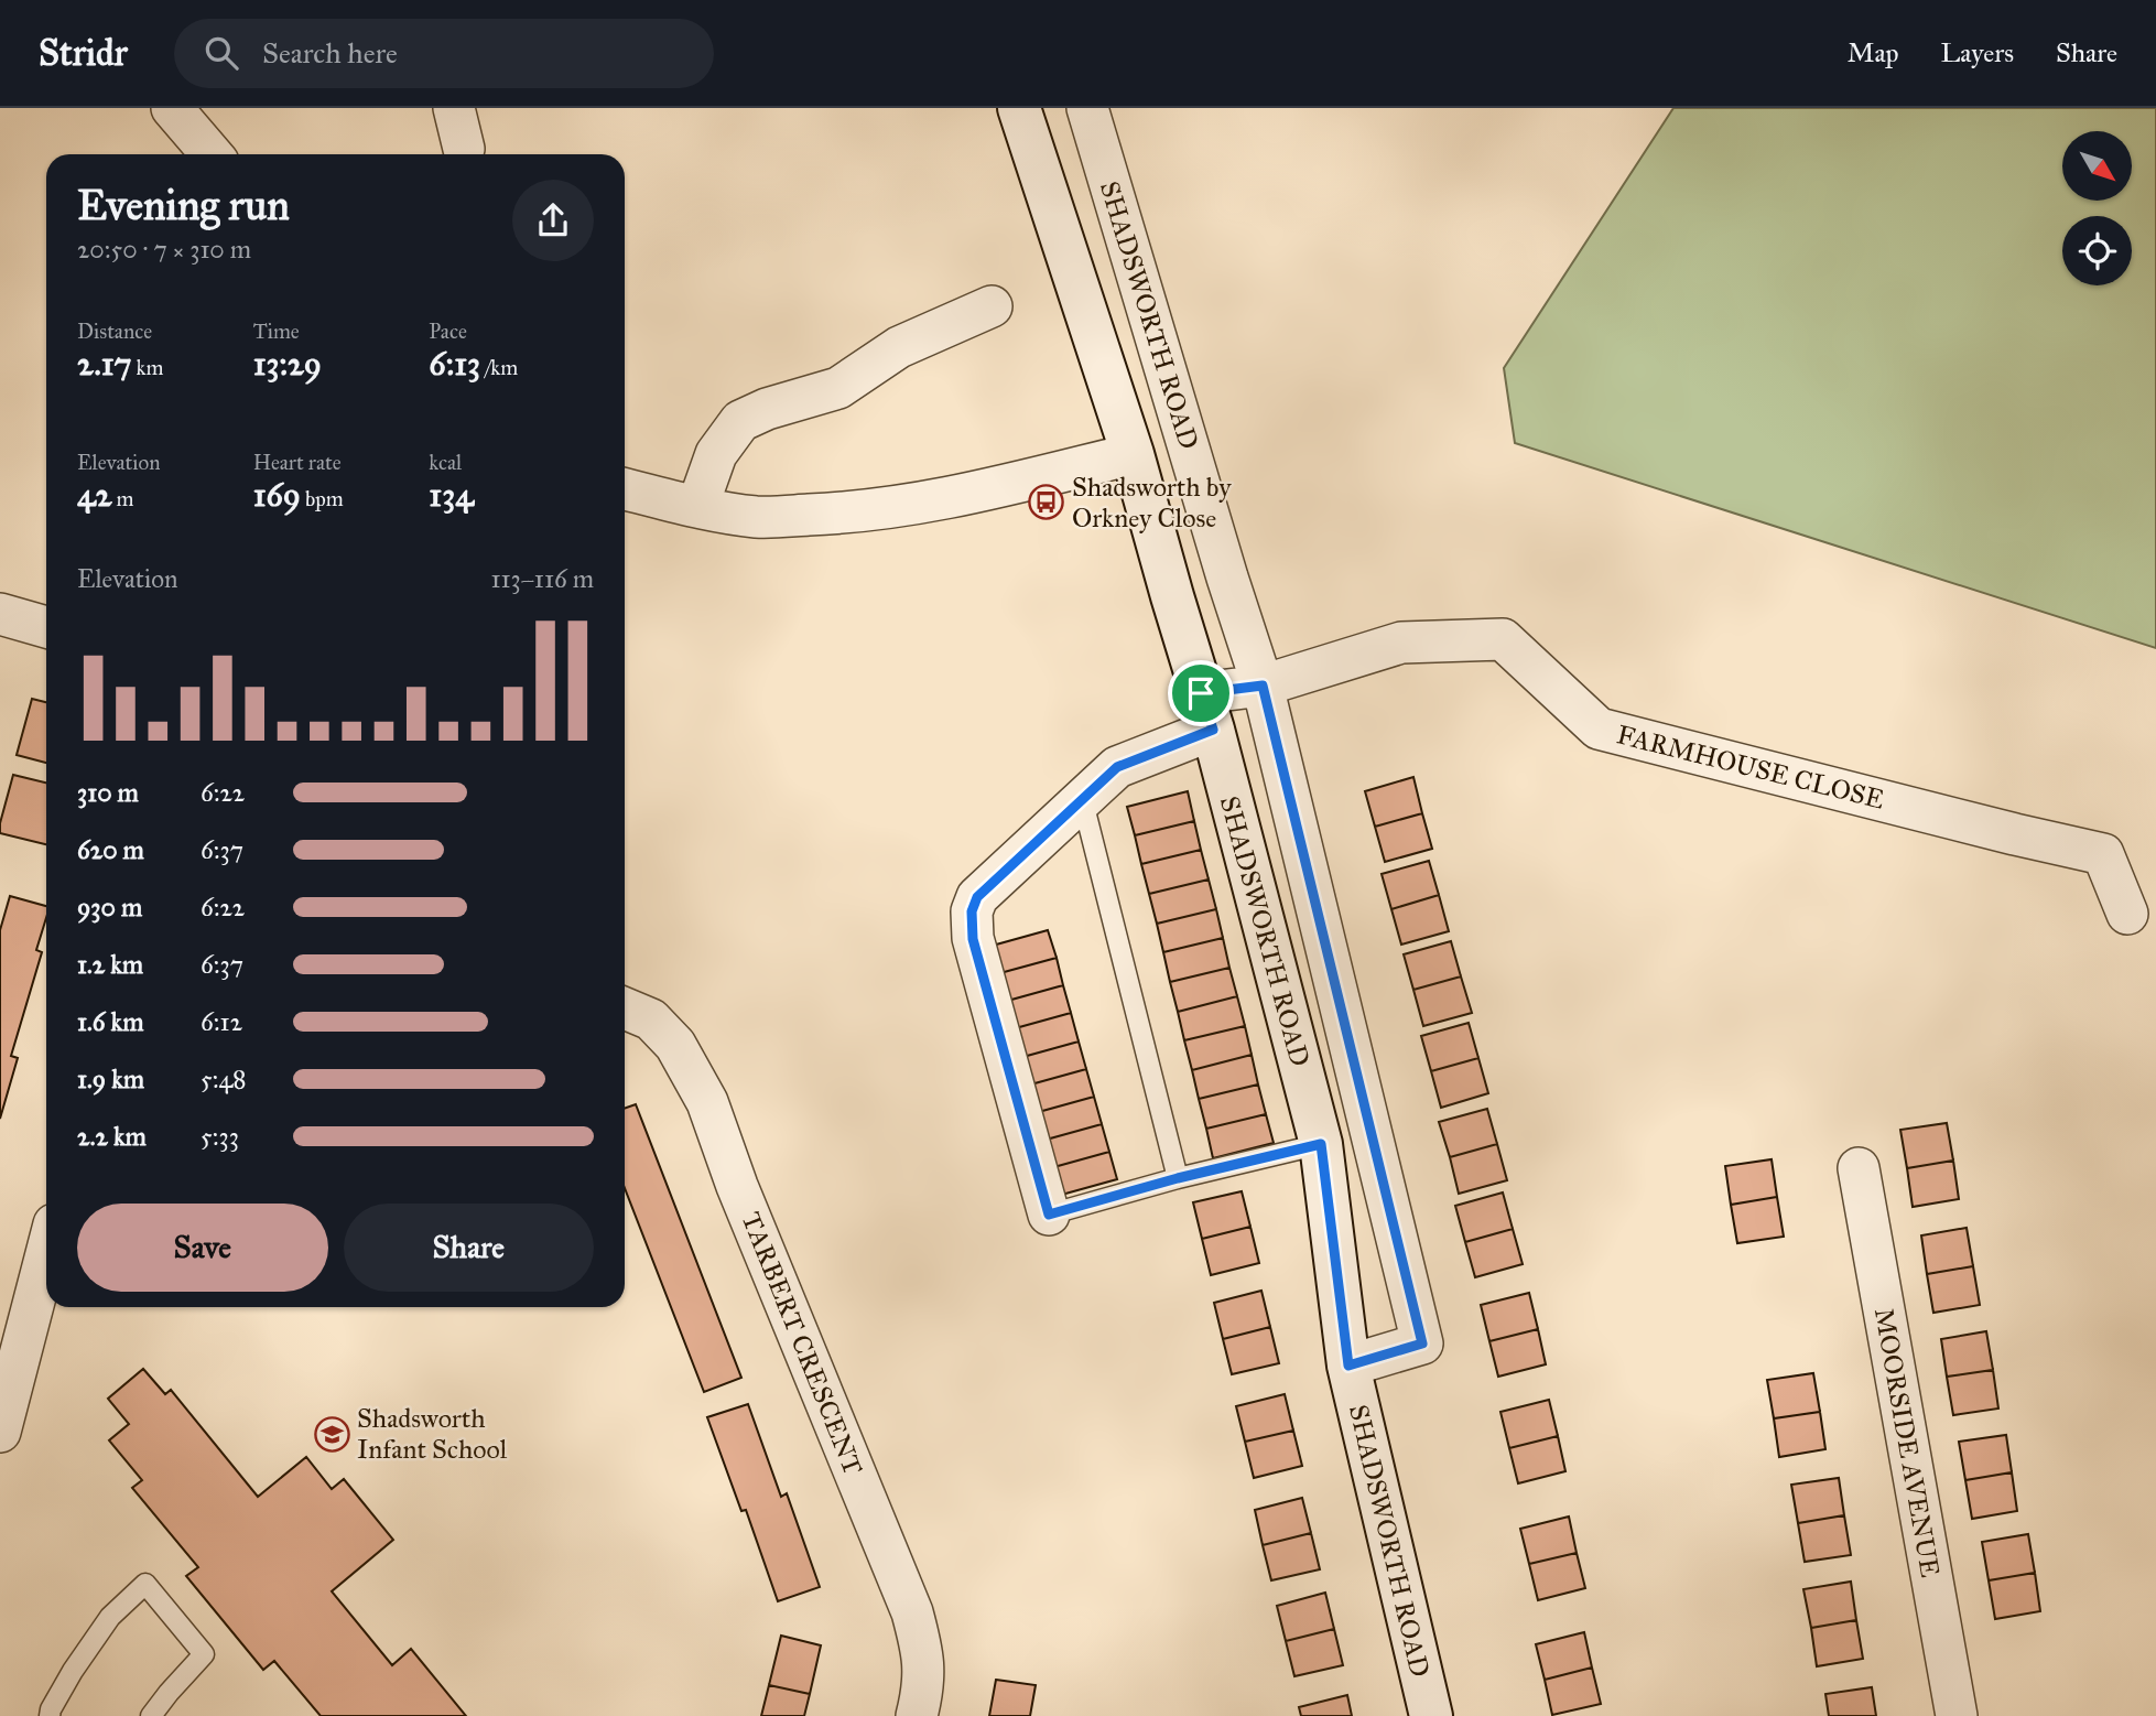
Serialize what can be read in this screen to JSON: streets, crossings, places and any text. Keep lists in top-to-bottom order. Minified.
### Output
{"streets":{"main road":["SHADSWORTH ROAD"],"street":["FARMHOUSE CLOSE","TARBERT CRESCENT","MOORSIDE AVENUE"]},"crossings":[["SHADSWORTH ROAD","FARMHOUSE CLOSE"]],"places":{"bus stop":["Shadsworth by Orkney Close"],"school or university":["Shadsworth Infant School"]},"north":"bottom right","page":{"header":"Stridr","search":"Search here","nav":["Map","Layers","Share"],"heading":["Evening run","20:50 · 7 × 310 m"],"stats":[["Distance","2.17 km"],["Time","13:29"],["Pace","6:13 /km"],["Elevation","42 m"],["Heart rate","169 bpm"],["kcal","134"]],"chart":["Elevation","113–116 m"],"list":[{"name":"310 m","note":"6:22"},{"name":"620 m","note":"6:37"},{"name":"930 m","note":"6:22"},{"name":"1.2 km","note":"6:37"},{"name":"1.6 km","note":"6:12"},{"name":"1.9 km","note":"5:48"},{"name":"2.2 km","note":"5:33"}],"buttons":["Save","Share"]}}
